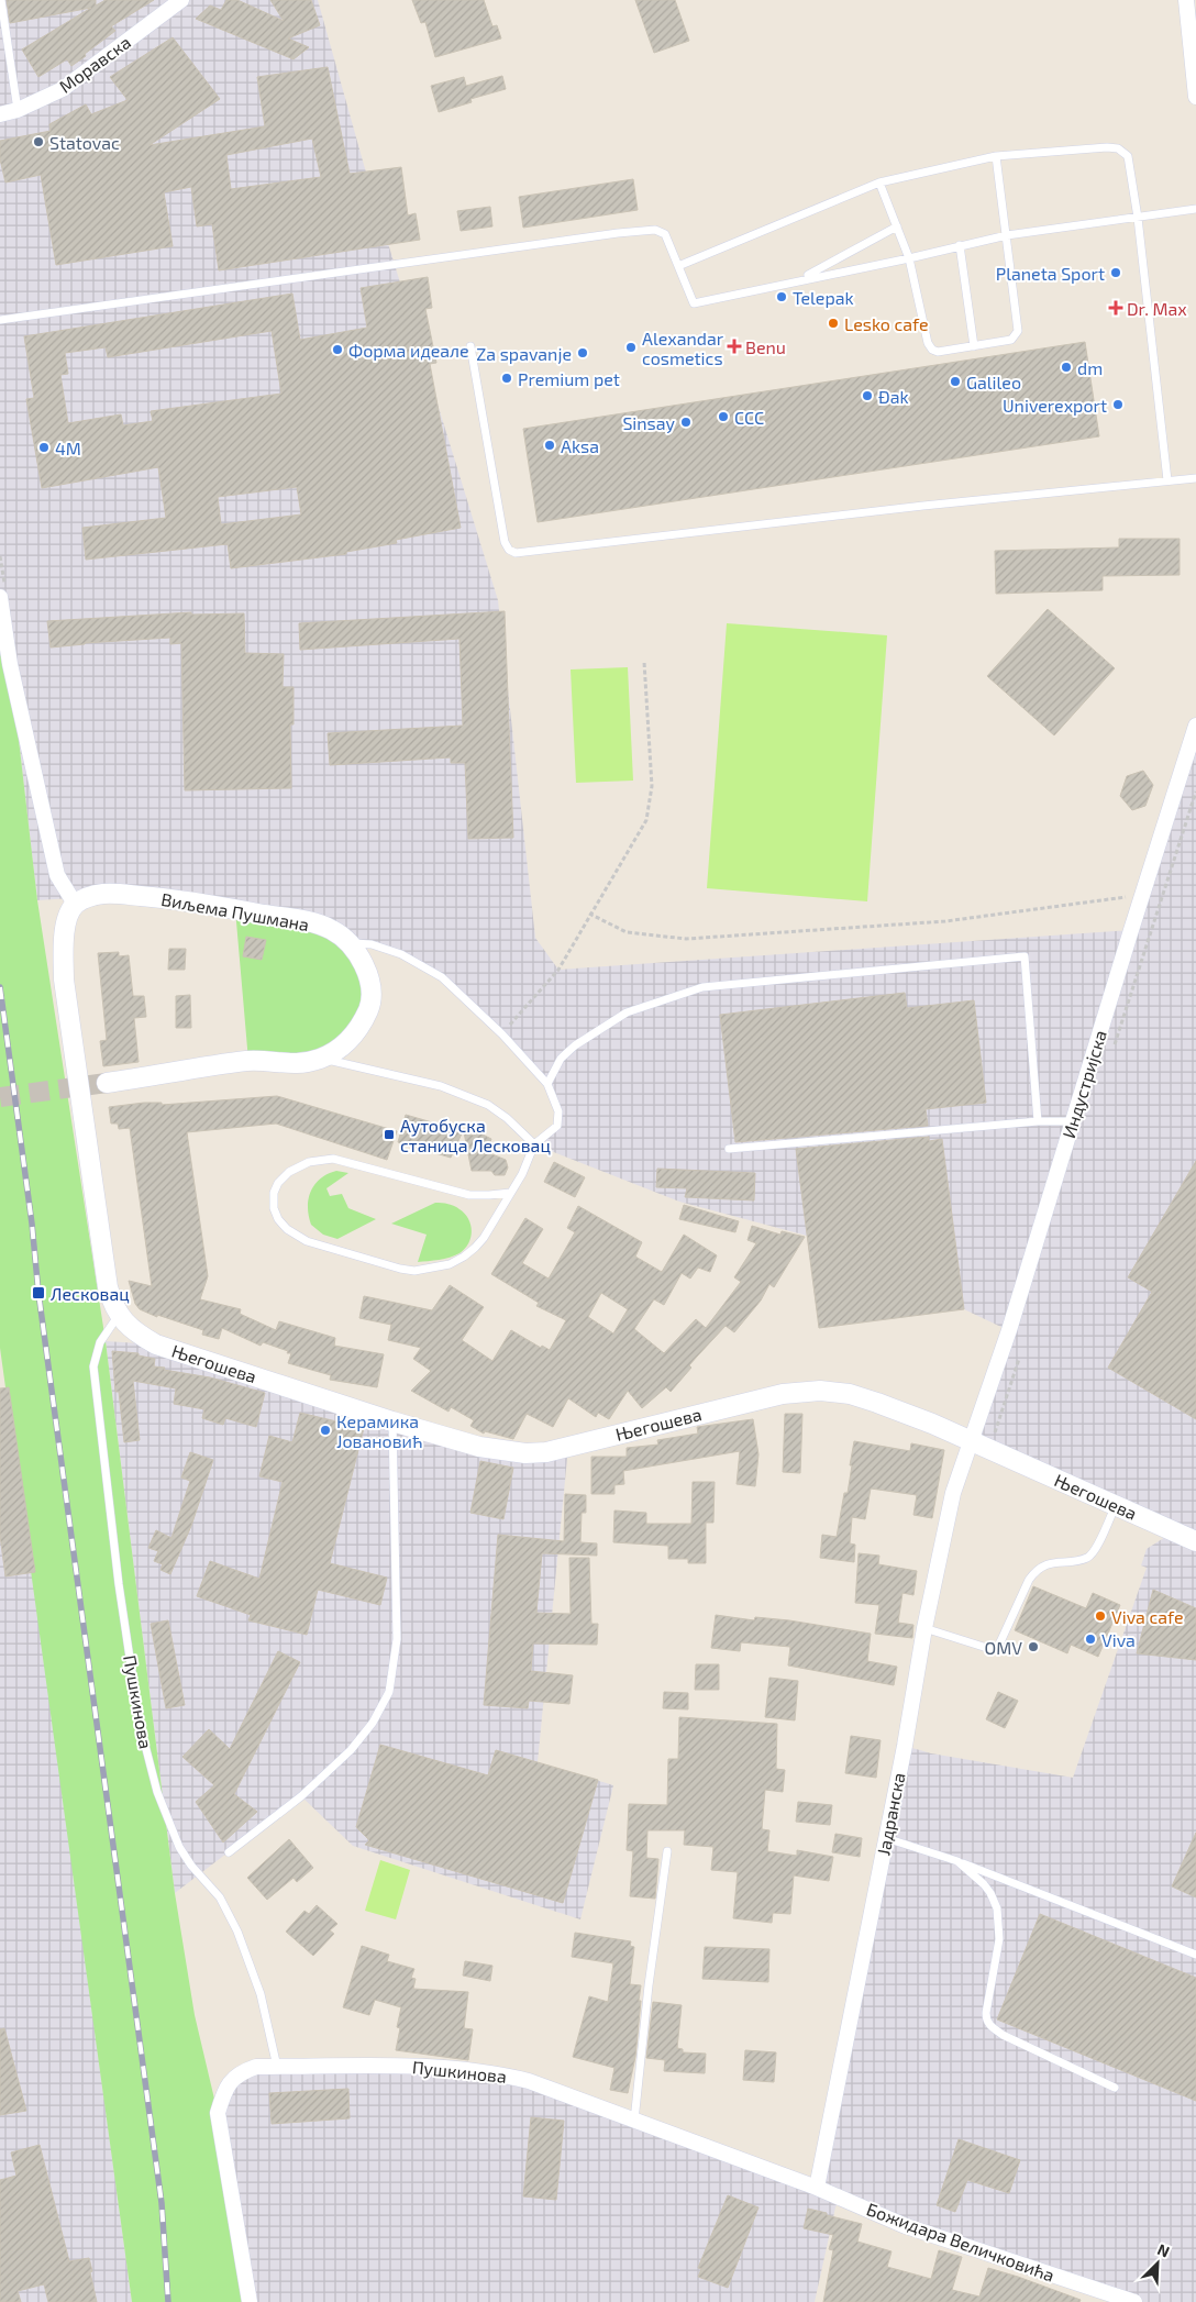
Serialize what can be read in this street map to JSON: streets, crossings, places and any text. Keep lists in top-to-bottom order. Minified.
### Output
{"streets":{"street":["Моравска","Виљема Пушмана","Индустријска","Његошева","Пушкинова","Јадранска","Божидара Величковића"]},"crossings":[["Индустријска","Његошева"],["Индустријска","Јадранска"],["Његошева","Пушкинова"],["Његошева","Јадранска"],["Пушкинова","Јадранска"],["Пушкинова","Божидара Величковића"],["Јадранска","Божидара Величковића"]],"places":{"other":["Statovac","Planeta Sport","Telepak","Lesko cafe","Alexandar cosmetics","Форма идеале","Za spavanje","dm","Premium pet","Galileo","Đak","Univerexport","CCC","Sinsay","Aksa","4M","Керамика Јовановић","Viva cafe","Viva","OMV"],"health":["Dr. Max","Benu"],"transit":["Аутобуска станица Лесковац","Лесковац"]},"north":"top right"}
